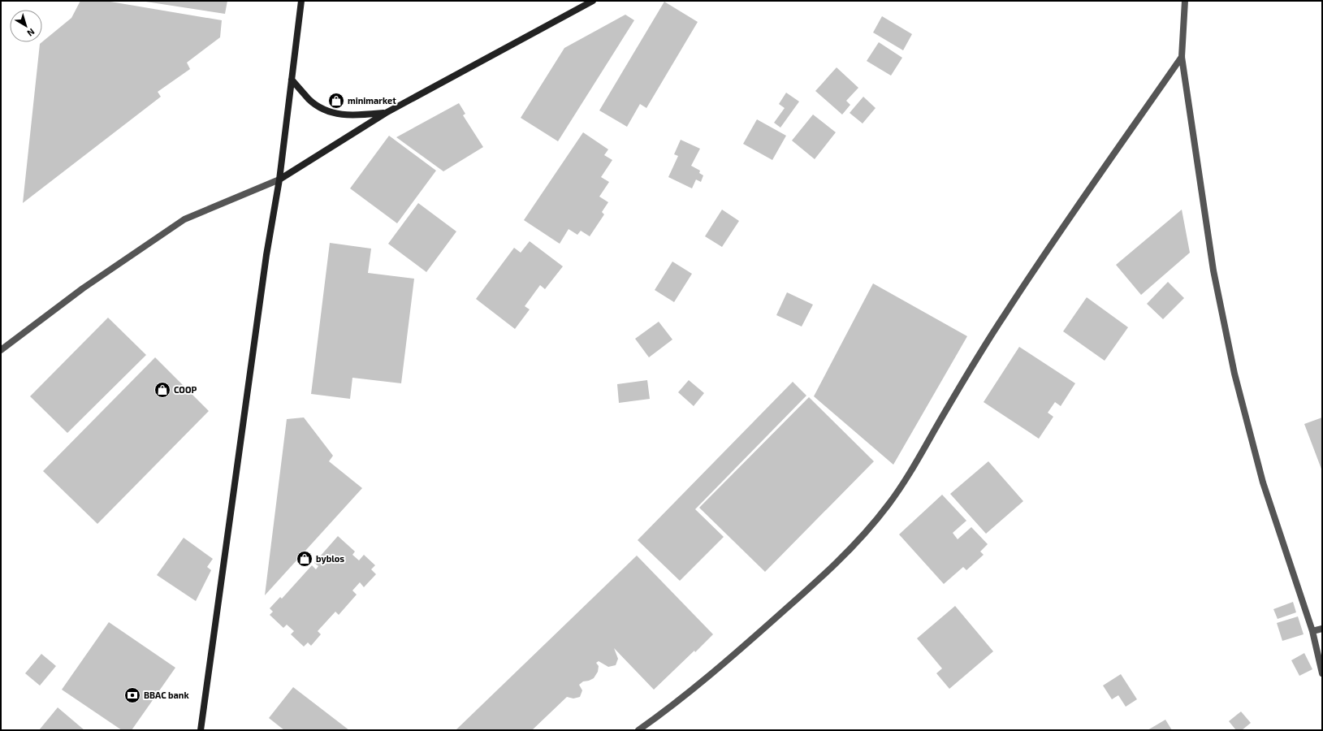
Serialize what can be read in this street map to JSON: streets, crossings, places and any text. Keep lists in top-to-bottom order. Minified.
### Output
{"places":{"shop":["minimarket","COOP","byblos"],"bank":["BBAC bank"]},"north":"bottom right"}
